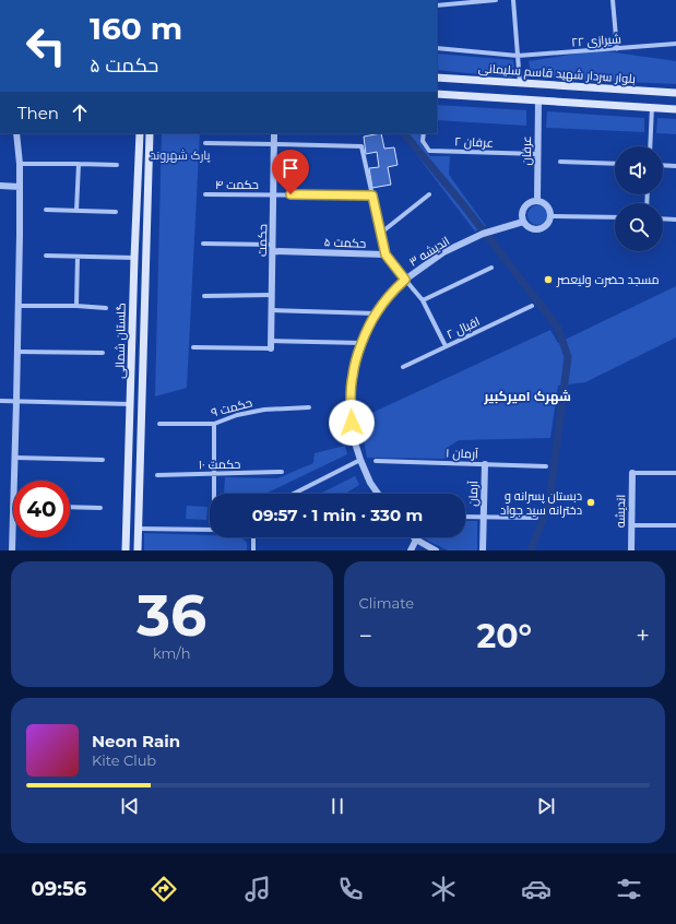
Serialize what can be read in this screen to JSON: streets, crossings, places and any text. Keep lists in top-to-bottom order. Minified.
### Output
{"streets":{"main road":["بلوار سردار شهید قاسم سلیمانی","گلستان شمالی"],"street":["شیرازی ۲۲","عرفان ۲","عرفان","حکمت ۴","حکمت","حکمت ۵","اندیشه ۳","اقبال ۲","حکمت ۹","آرمان ۱","حکمت ۱۰","آرمان","اندیشه"]},"crossings":[["عرفان ۲","عرفان"],["عرفان","اندیشه ۳"],["حکمت ۴","حکمت"],["حکمت","حکمت ۵"],["آرمان ۱","آرمان"]],"districts":["شهرک امیرکبیر"],"parks":["پارک شهروند"],"places":["مسجد حضرت ولیعصر","دبستان پسرانه و دخترانه سید جواد"],"page":{"turn":["160 m","حکمت ۵"],"then":"Then","limit":"40","trip":"09:57 · 1 min · 330 m","tile":[["36","km/h"],"Climate"],"heat":["−","20°","+"],"song":["Neon Rain","Kite Club"],"tabs":"09:56"}}
